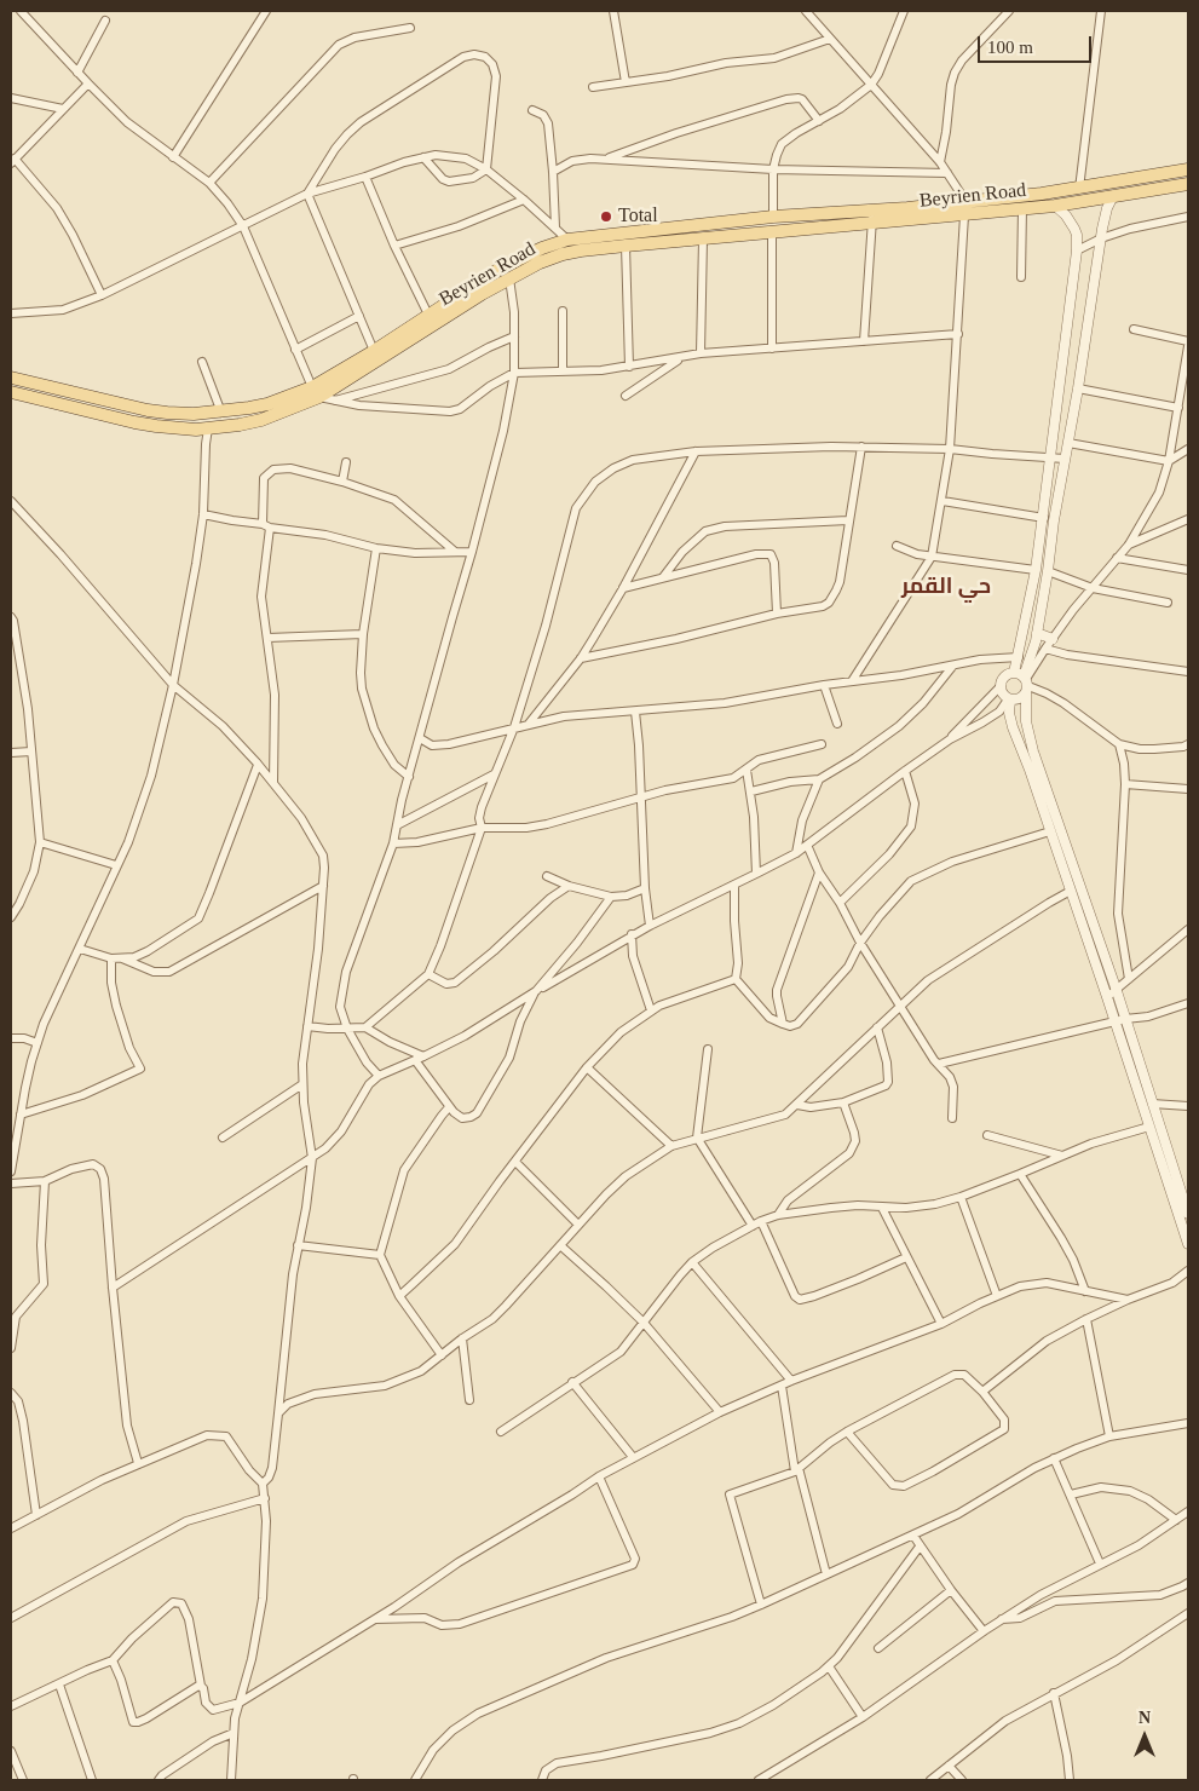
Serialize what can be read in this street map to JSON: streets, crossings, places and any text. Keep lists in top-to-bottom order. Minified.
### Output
{"streets":{"main road":["Beyrien Road"]},"districts":["حي القمر"],"places":["Total"],"scale_bar":"100 m","north":"top"}
